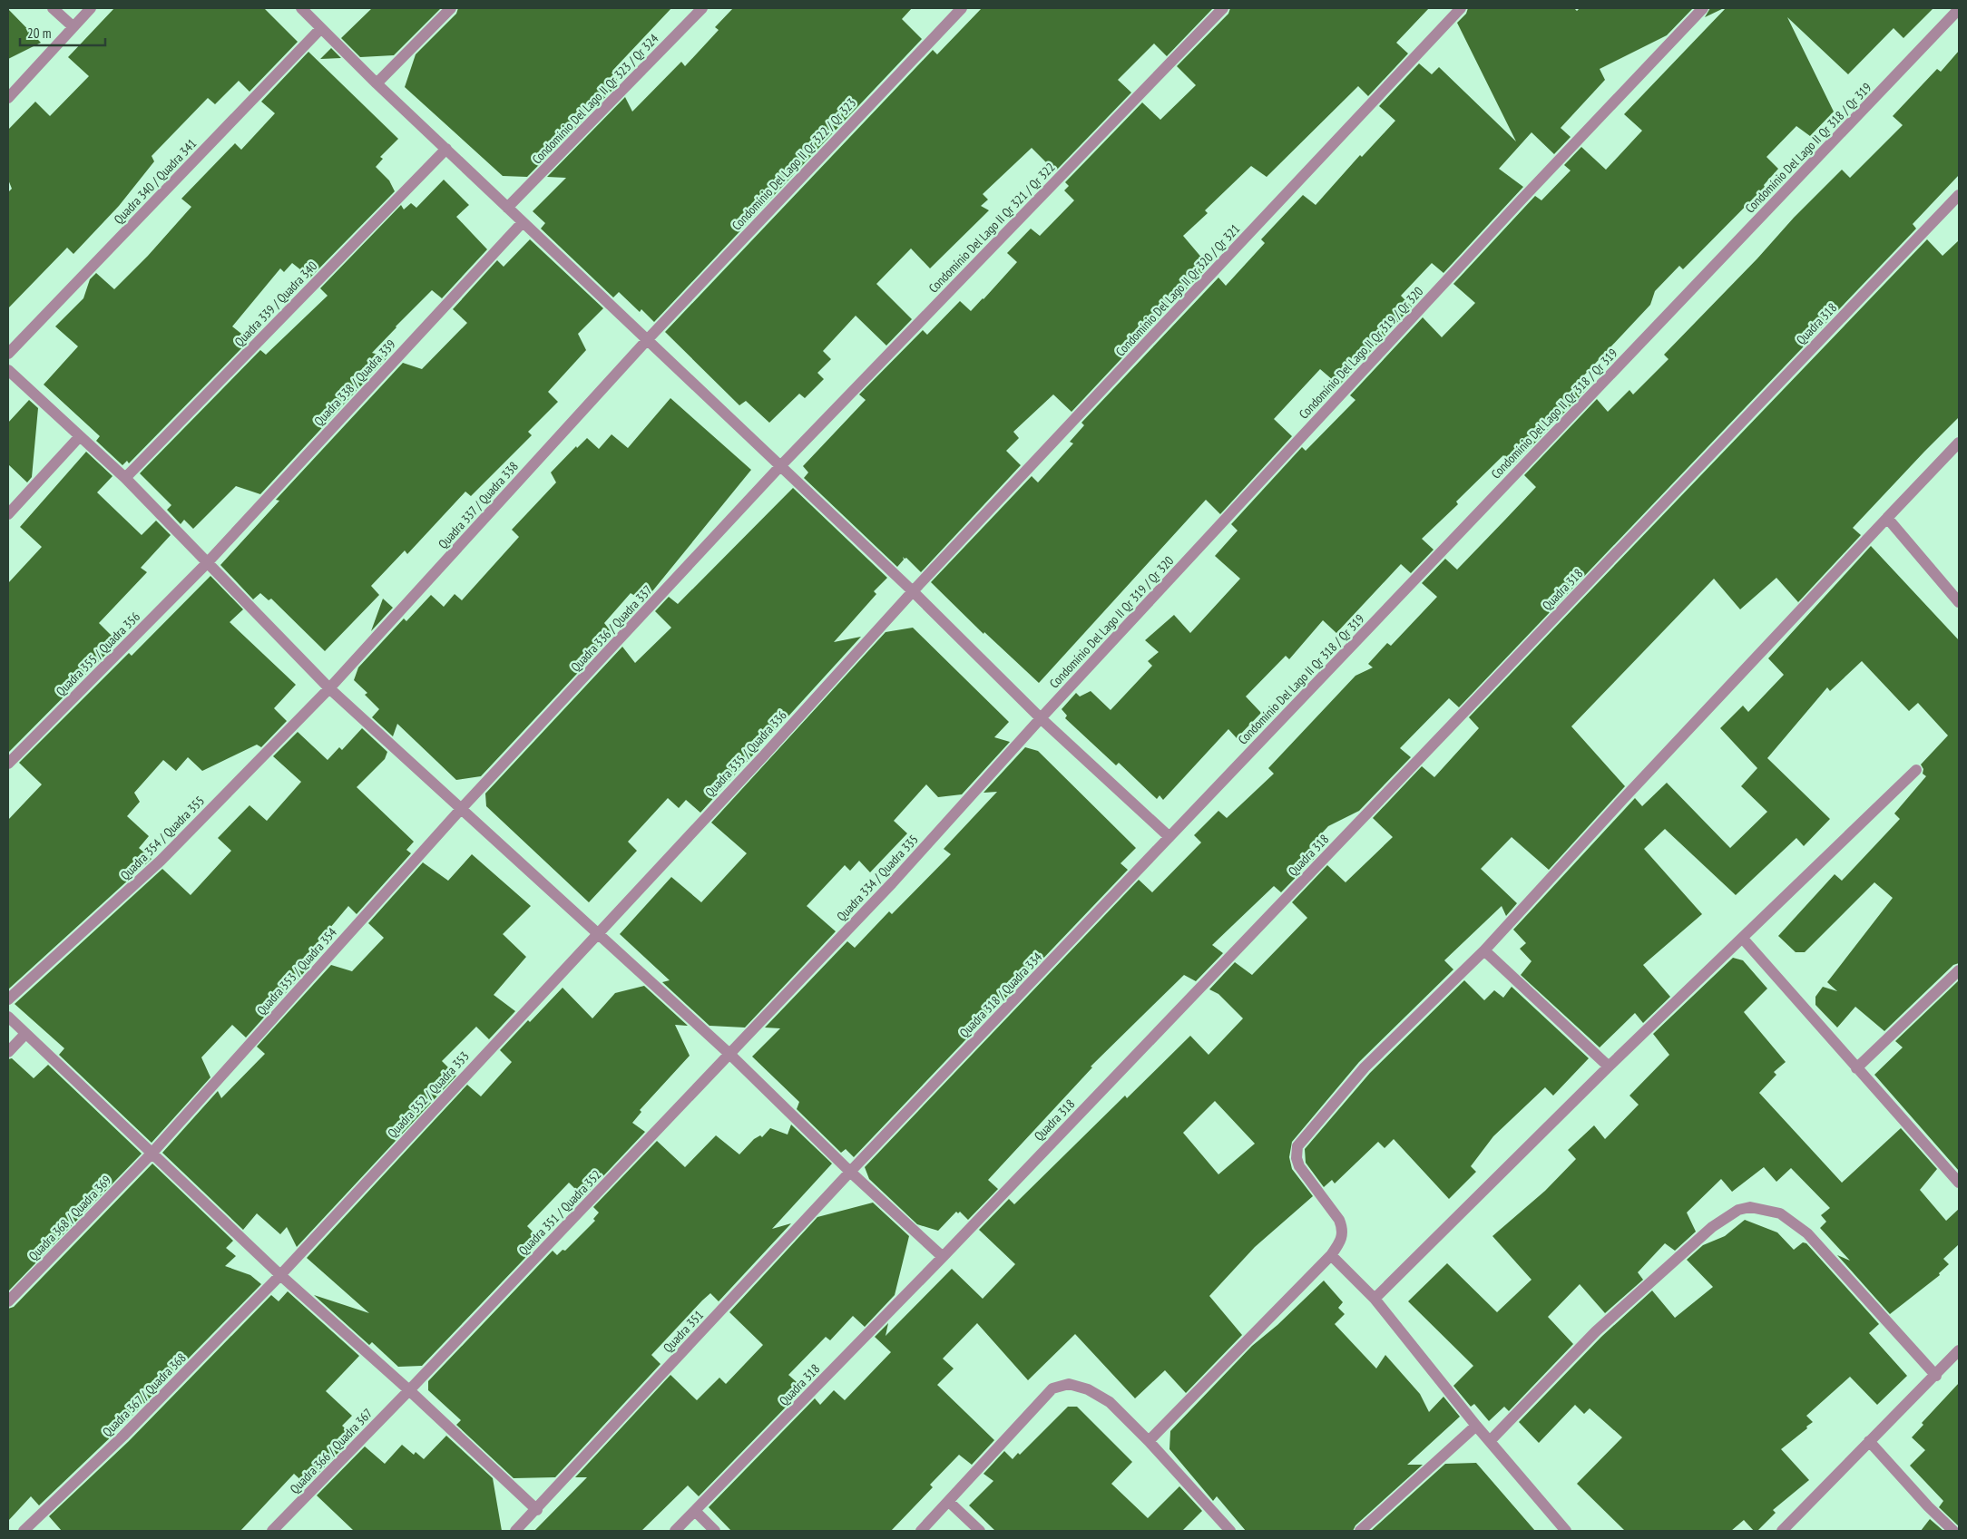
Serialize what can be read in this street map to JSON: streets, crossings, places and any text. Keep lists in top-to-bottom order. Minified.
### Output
{"streets":{"street":["Condomínio Del Lago II Qr 323 / Qr 324","Condomínio Del Lago II Qr 318 / Qr 319","Condomínio Del Lago II Qr 322 / Qr 323","Quadra 340 / Quadra 341","Condomínio Del Lago II Qr 321 / Qr 322","Condomínio Del Lago II Qr 320 / Qr 321","Quadra 339 / Quadra 340","Quadra 318","Condomínio Del Lago II Qr 319 / Qr 320","Quadra 338 / Quadra 339","Quadra 337 / Quadra 338","Quadra 336 / Quadra 337","Quadra 355 / Quadra 356","Quadra 335 / Quadra 336","Quadra 354 / Quadra 355","Quadra 334 / Quadra 335","Quadra 353 / Quadra 354","Quadra 318 / Quadra 334","Quadra 352 / Quadra 353","Quadra 351 / Quadra 352","Quadra 368 / Quadra 369","Quadra 351","Quadra 367 / Quadra 368","Quadra 366 / Quadra 367"]},"crossings":[["Condomínio Del Lago II Qr 318 / Qr 319","Quadra 318 / Quadra 334"],["Condomínio Del Lago II Qr 322 / Qr 323","Quadra 337 / Quadra 338"],["Condomínio Del Lago II Qr 321 / Qr 322","Quadra 336 / Quadra 337"],["Condomínio Del Lago II Qr 320 / Qr 321","Quadra 335 / Quadra 336"],["Condomínio Del Lago II Qr 319 / Qr 320","Quadra 334 / Quadra 335"],["Quadra 338 / Quadra 339","Quadra 355 / Quadra 356"],["Quadra 337 / Quadra 338","Quadra 354 / Quadra 355"],["Quadra 336 / Quadra 337","Quadra 353 / Quadra 354"],["Quadra 335 / Quadra 336","Quadra 352 / Quadra 353"],["Quadra 334 / Quadra 335","Quadra 351 / Quadra 352"],["Quadra 353 / Quadra 354","Quadra 368 / Quadra 369"],["Quadra 318 / Quadra 334","Quadra 351"],["Quadra 352 / Quadra 353","Quadra 367 / Quadra 368"],["Quadra 351 / Quadra 352","Quadra 366 / Quadra 367"]],"scale_bar":"20 m"}
